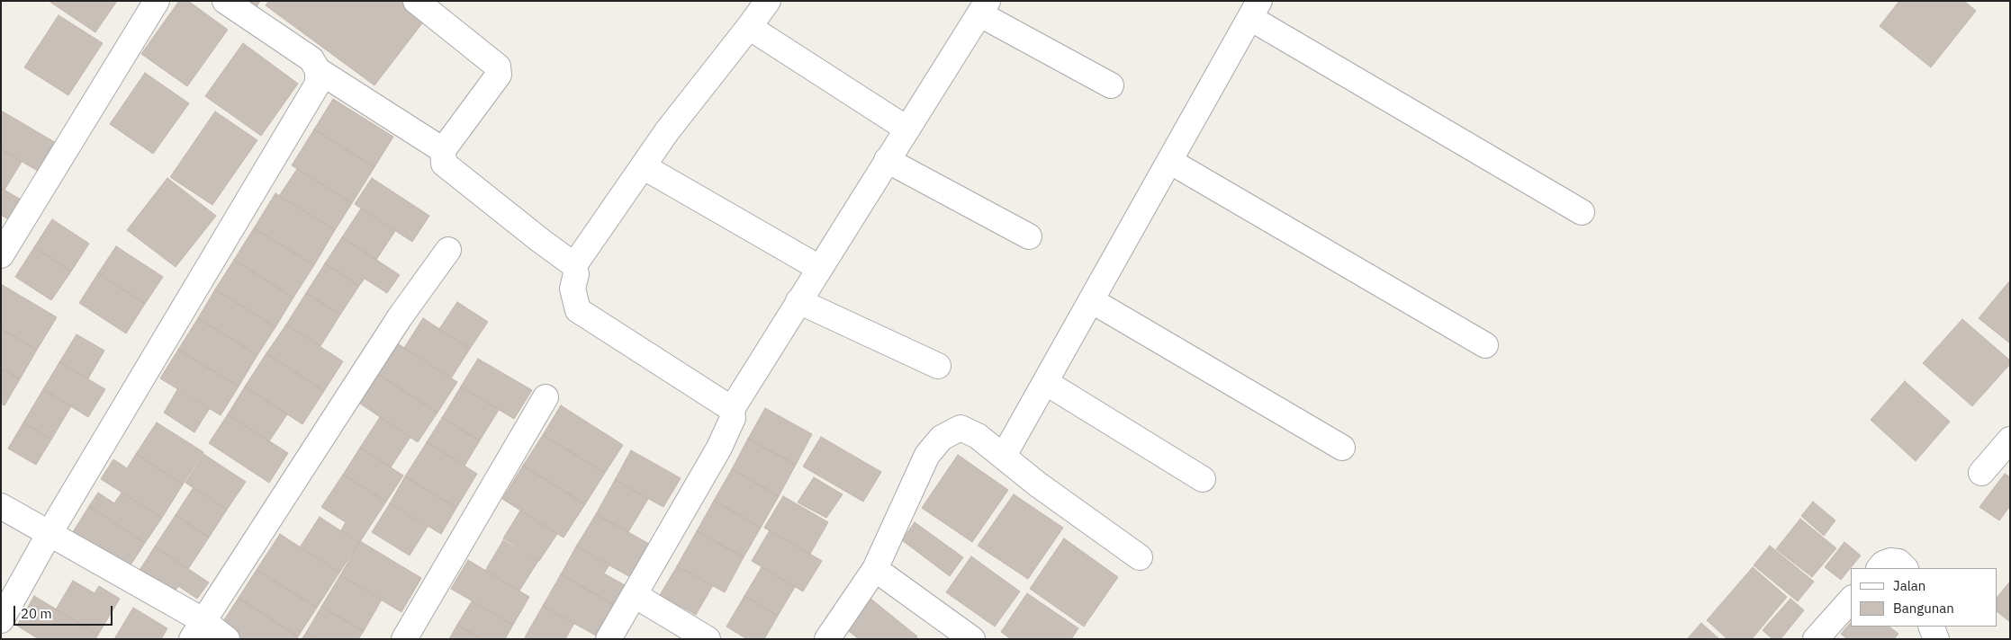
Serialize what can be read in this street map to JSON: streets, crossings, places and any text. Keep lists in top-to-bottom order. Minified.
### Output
{"legend":["Jalan","Bangunan"],"scale_bar":"20 m"}
